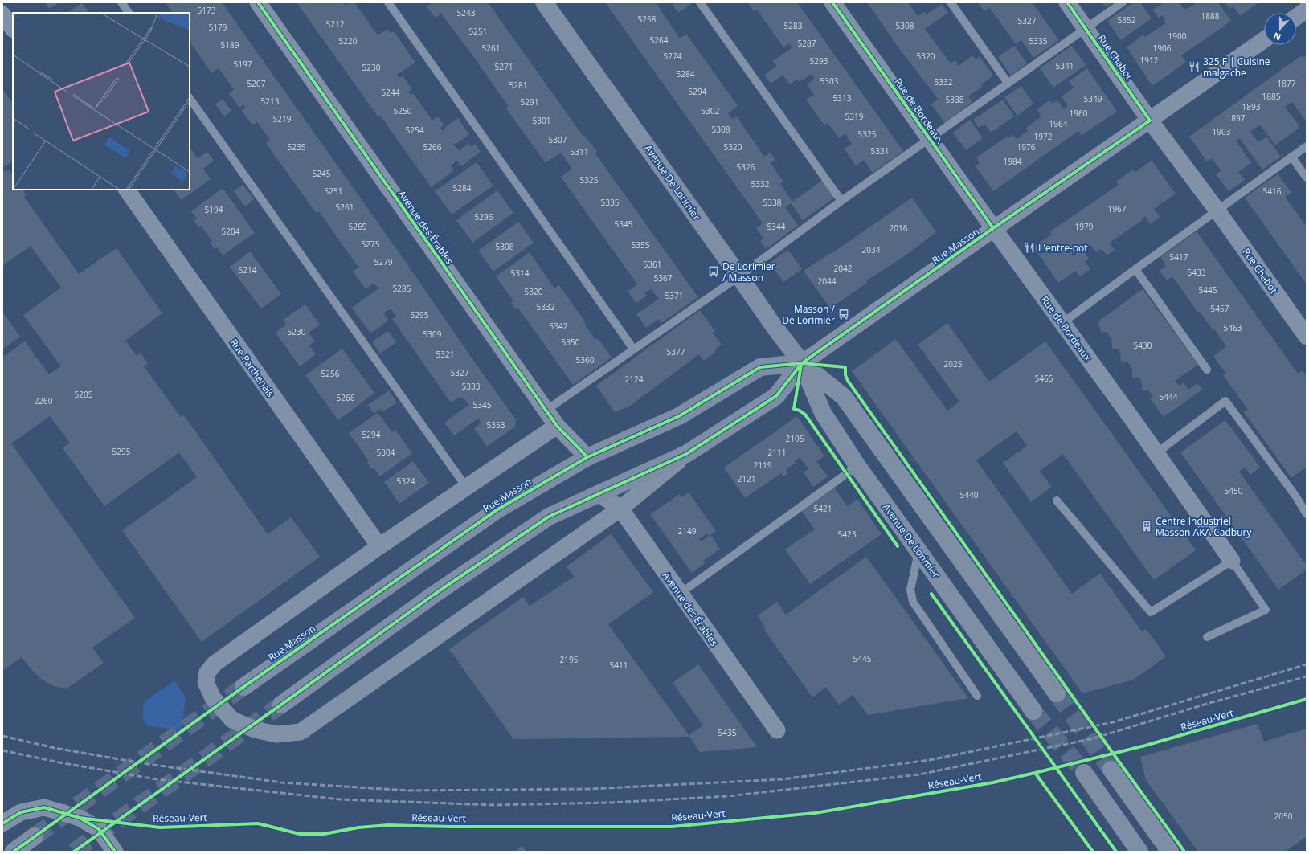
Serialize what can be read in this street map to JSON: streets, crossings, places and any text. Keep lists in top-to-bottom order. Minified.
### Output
{"streets":{"main road":["Avenue De Lorimier","Rue Masson"],"street":["Rue Chabot","Rue de Bordeaux","Avenue des Érables","Rue Parthenais"],"cycle path":["Réseau-Vert"]},"crossings":[["Rue Chabot","Rue Masson"],["Rue de Bordeaux","Rue Masson"],["Avenue De Lorimier","Rue Masson"],["Avenue des Érables","Rue Masson"],["Rue Masson","Rue Parthenais"]],"places":{"restaurant":["325 F | Cuisine malgache","L'entre-pot"],"bus stop":["De Lorimier / Masson","Masson / De Lorimier"],"building":["Centre Industriel Masson AKA Cadbury"]},"house_numbers":["5173","5243","1888","5258","5352","5327","5212","5283","5308","5179","5251","1900","5264","5220","5335","5287","5189","5261","1906","5274","5320","1912","5293","5197","5341","5271","5230","5284","5303","5332","5207","1877","5281","5294","5244","1885","5313","5349","5338","5213","5291","1893","5250","5302","1960","5319","1897","5219","5301","1964","5308","5254","1903","5325","1972","5307","5235","5266","5320","1976","5331","5311","1984","5326","5245","5325","5332","5284","5251","5416","5335","5338","5261","1967","5194","5296","5345","5269","5344","1979","2016","5204","5275","5355","5308","2034","5417","5279","5361","2042","5214","5433","5314","5367","2044","5285","5445","5320","5371","5332","5457","5295","5342","5463","5230","5309","5350","5430","5377","5321","5360","2025","5327","5256","5465","2124","5333","5205","5444","5266","2260","5345","5353","5294","2105","5295","5304","2111","2119","2121","5324","5450","5440","5421","2149","5423","5445","2195","5411","5435","2050"],"north":"bottom"}
